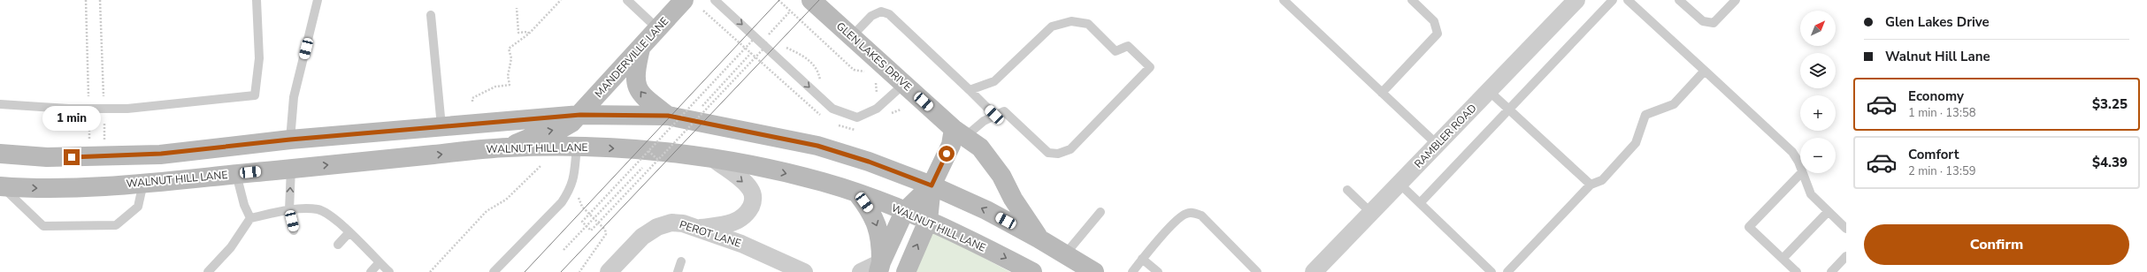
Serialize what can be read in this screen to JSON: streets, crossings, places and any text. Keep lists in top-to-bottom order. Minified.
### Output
{"streets":{"main road":["GLEN LAKES DRIVE","MANDERVILLE LANE","WALNUT HILL LANE"],"street":["RAMBLER ROAD","PEROT LANE"]},"crossings":[["MANDERVILLE LANE","WALNUT HILL LANE"]],"north":"top right","page":{"banner":["Glen Lakes Drive","Walnut Hill Lane"],"map_buttons":["+","−"],"list":[{"name":"Economy","note":"1 min · 13:58","value":"$3.25"},{"name":"Comfort","note":"2 min · 13:59","value":"$4.39"}],"bubble":"1 min","buttons":"Confirm"}}
